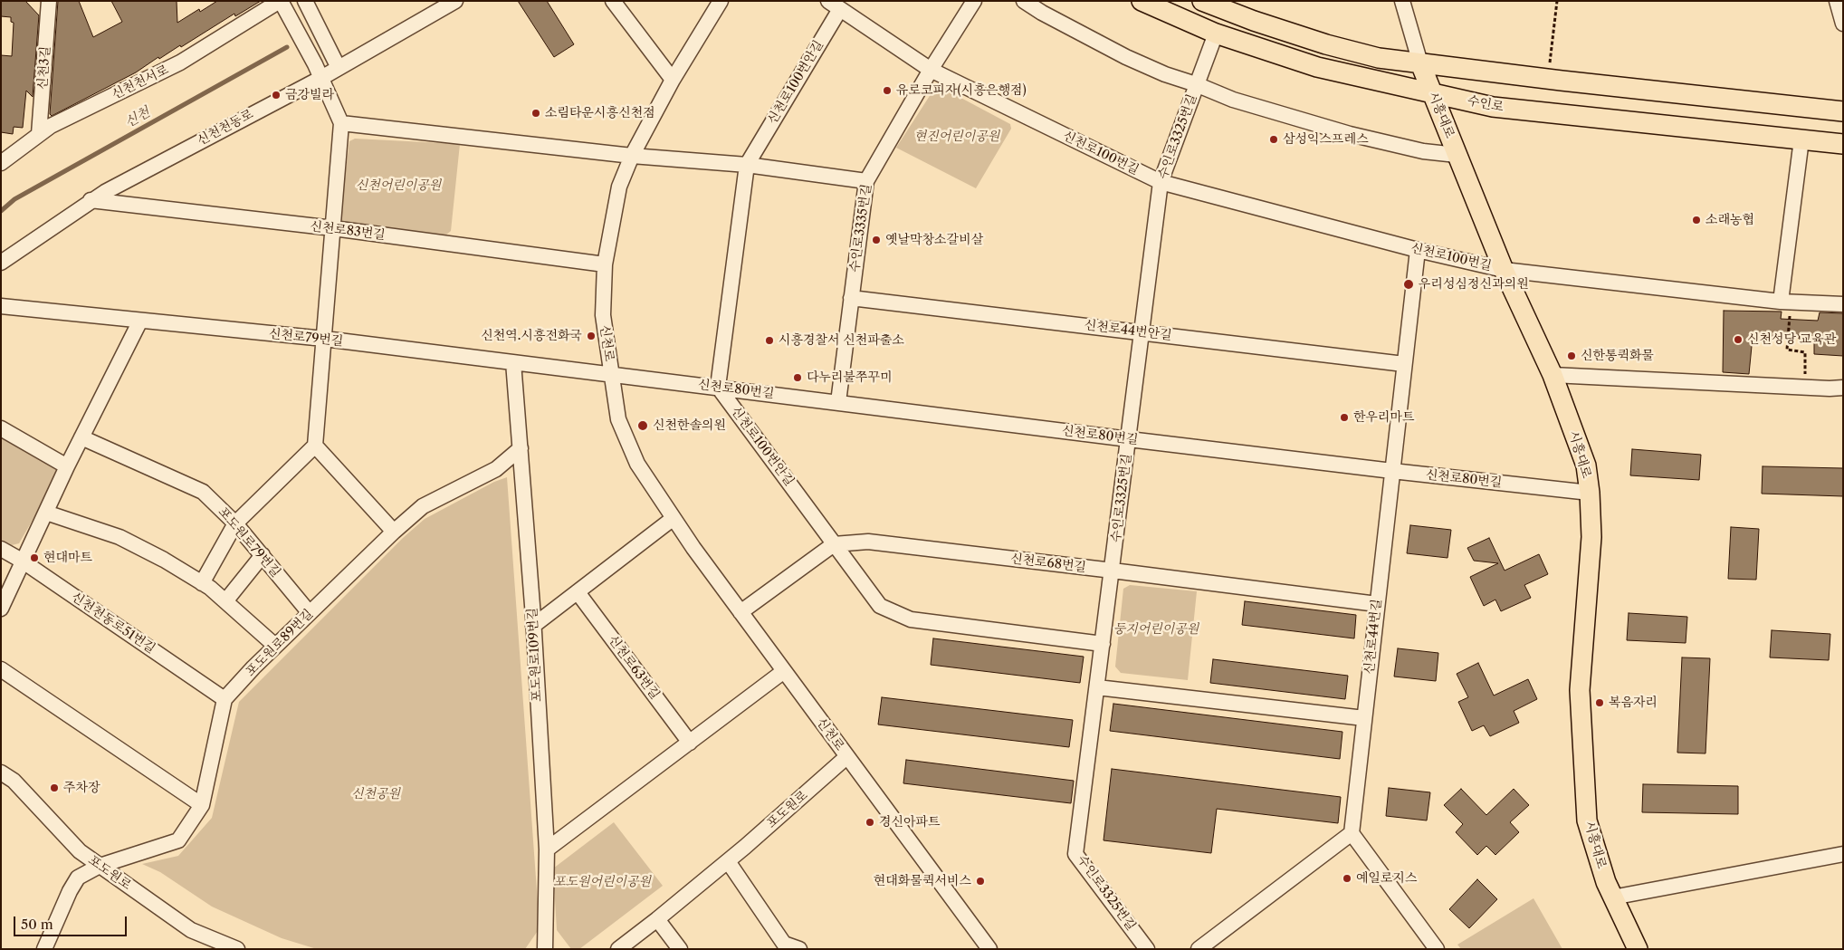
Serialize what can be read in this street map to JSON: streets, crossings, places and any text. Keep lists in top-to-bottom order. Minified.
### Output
{"streets":{"main road":["수인로","시흥대로"],"street":["신천3길","신천천서로","신천로100번안길","신천천동로","수인로3325번길","신천로100번길","수인로3335번길","신천로83번길","신천로44번안길","신천로79번길","신천로","신천로80번길","포도원로79번길","신천로68번길","신천천동로51번길","신천로44번길","포도원로89번길","포도원로109번길","신천로63번길","포도원로"]},"crossings":[["신천3길","신천천서로"],["신천로100번안길","수인로3325번길"],["신천로100번안길","신천로100번길"],["신천로100번안길","신천로80번길"],["신천로100번안길","신천로68번길"],["수인로","시흥대로"],["수인로","수인로3325번길"],["시흥대로","신천로100번길"],["시흥대로","신천로80번길"],["신천천동로","신천로83번길"],["수인로3325번길","신천로100번길"],["수인로3325번길","신천로44번안길"],["수인로3325번길","신천로80번길"],["수인로3325번길","신천로68번길"],["신천로100번길","수인로3335번길"],["신천로100번길","신천로44번길"],["수인로3335번길","신천로44번안길"],["수인로3335번길","신천로80번길"],["신천로83번길","신천로"],["신천로44번안길","신천로44번길"],["신천로79번길","신천로"],["신천로79번길","신천로80번길"],["신천로79번길","포도원로109번길"],["신천로","신천로80번길"],["신천로","포도원로"],["신천로80번길","신천로44번길"],["포도원로79번길","포도원로89번길"],["신천로68번길","신천로44번길"],["신천천동로51번길","포도원로89번길"],["포도원로89번길","포도원로109번길"]],"water":["신천"],"parks":["현진어린이공원","신천어린이공원","둥지어린이공원","신천공원","포도원어린이공원"],"places":["유로코피자(시흥은행점)","금강빌라","소림타운시흥신천점","삼성익스프레스","소래농협","옛날막창소갈비살","우리성심정신과의원","신천역.시흥전화국","신천성당 교육관","시흥경찰서 신천파출소","신한통퀵화물","다누리불쭈꾸미","한우리마트","신천한솔의원","현대마트","복음자리","주차장","경신아파트","예일로지스","현대화물퀵서비스"],"scale_bar":"50 m"}
